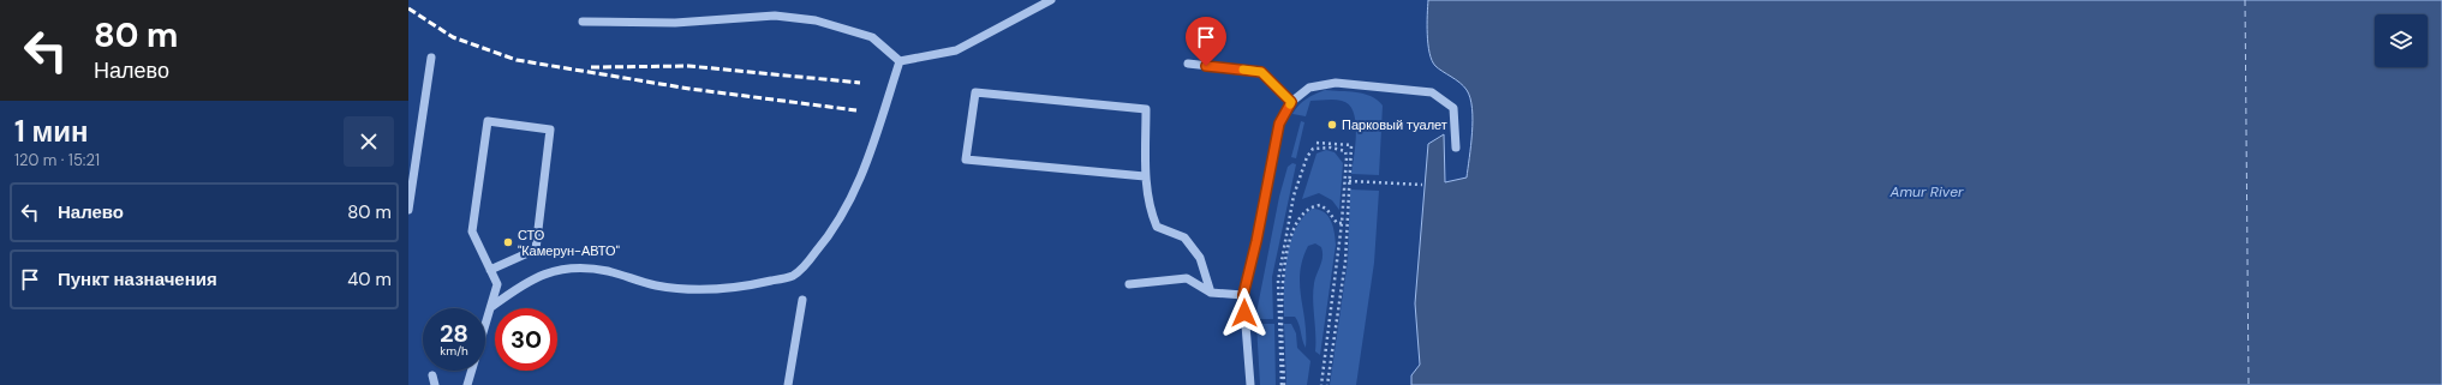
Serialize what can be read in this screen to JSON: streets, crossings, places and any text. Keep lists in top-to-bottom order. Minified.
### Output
{"water":["Amur River"],"places":["Парковый туалет","СТО \"Камерун-АВТО\""],"page":{"turn":["80 m","Налево"],"heading":["1 мин","120 m · 15:21"],"list":[{"name":"Налево","value":"80 m"},{"name":"Пункт назначения","value":"40 m"}],"speed":"28 km/h","limit":"30"}}
